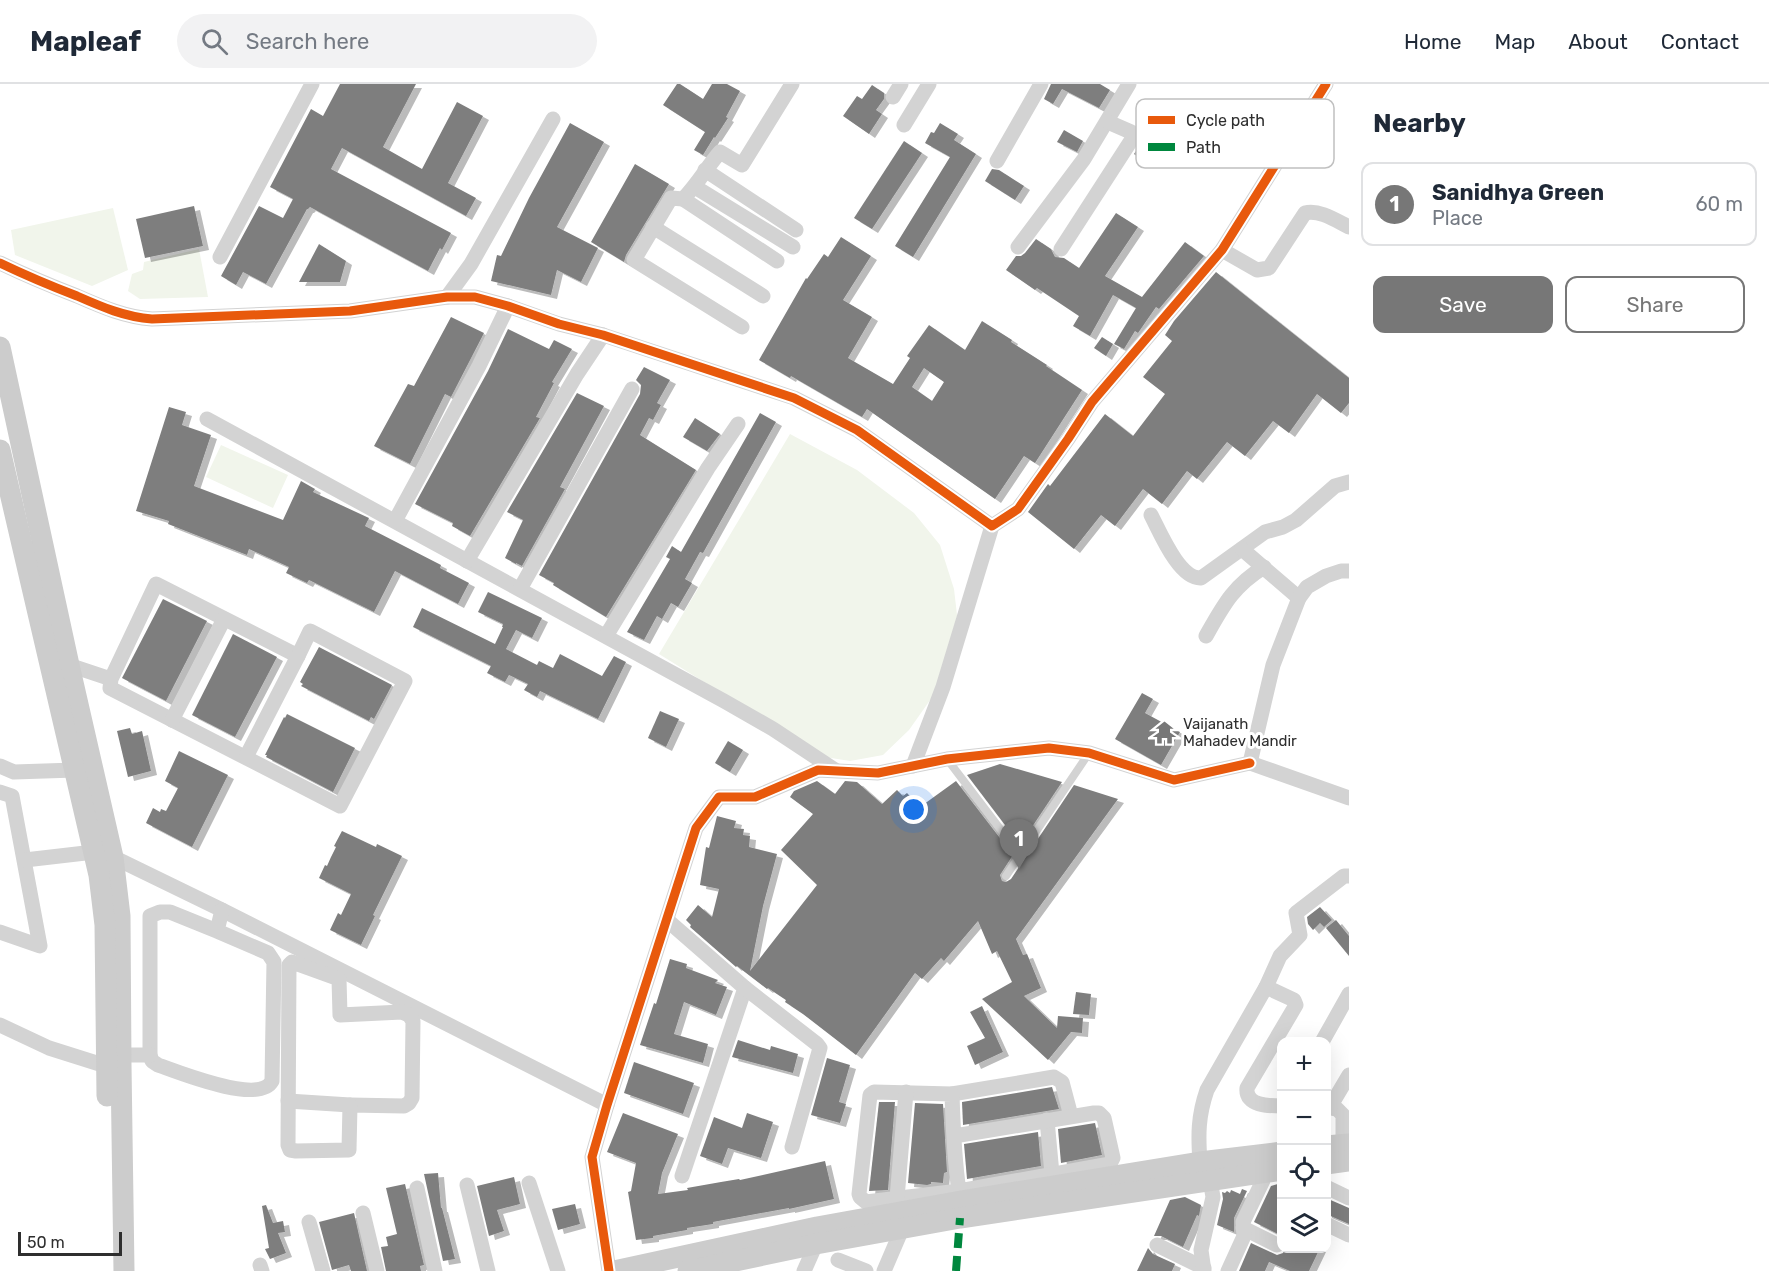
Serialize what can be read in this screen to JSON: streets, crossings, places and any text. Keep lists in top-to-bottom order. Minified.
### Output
{"places":{"temple":["Vaijanath Mahadev Mandir"]},"legend":["Cycle path","Path"],"scale_bar":"50 m","page":{"header":"Mapleaf","search":"Search here","nav":["Home","Map","About","Contact"],"heading":"Nearby","list":[{"mark":"1","name":"Sanidhya Green","note":"Place","value":"60 m"}],"buttons":["Save","Share"],"pins":"1","map_buttons":["+","−"],"scale":"50 m"}}
